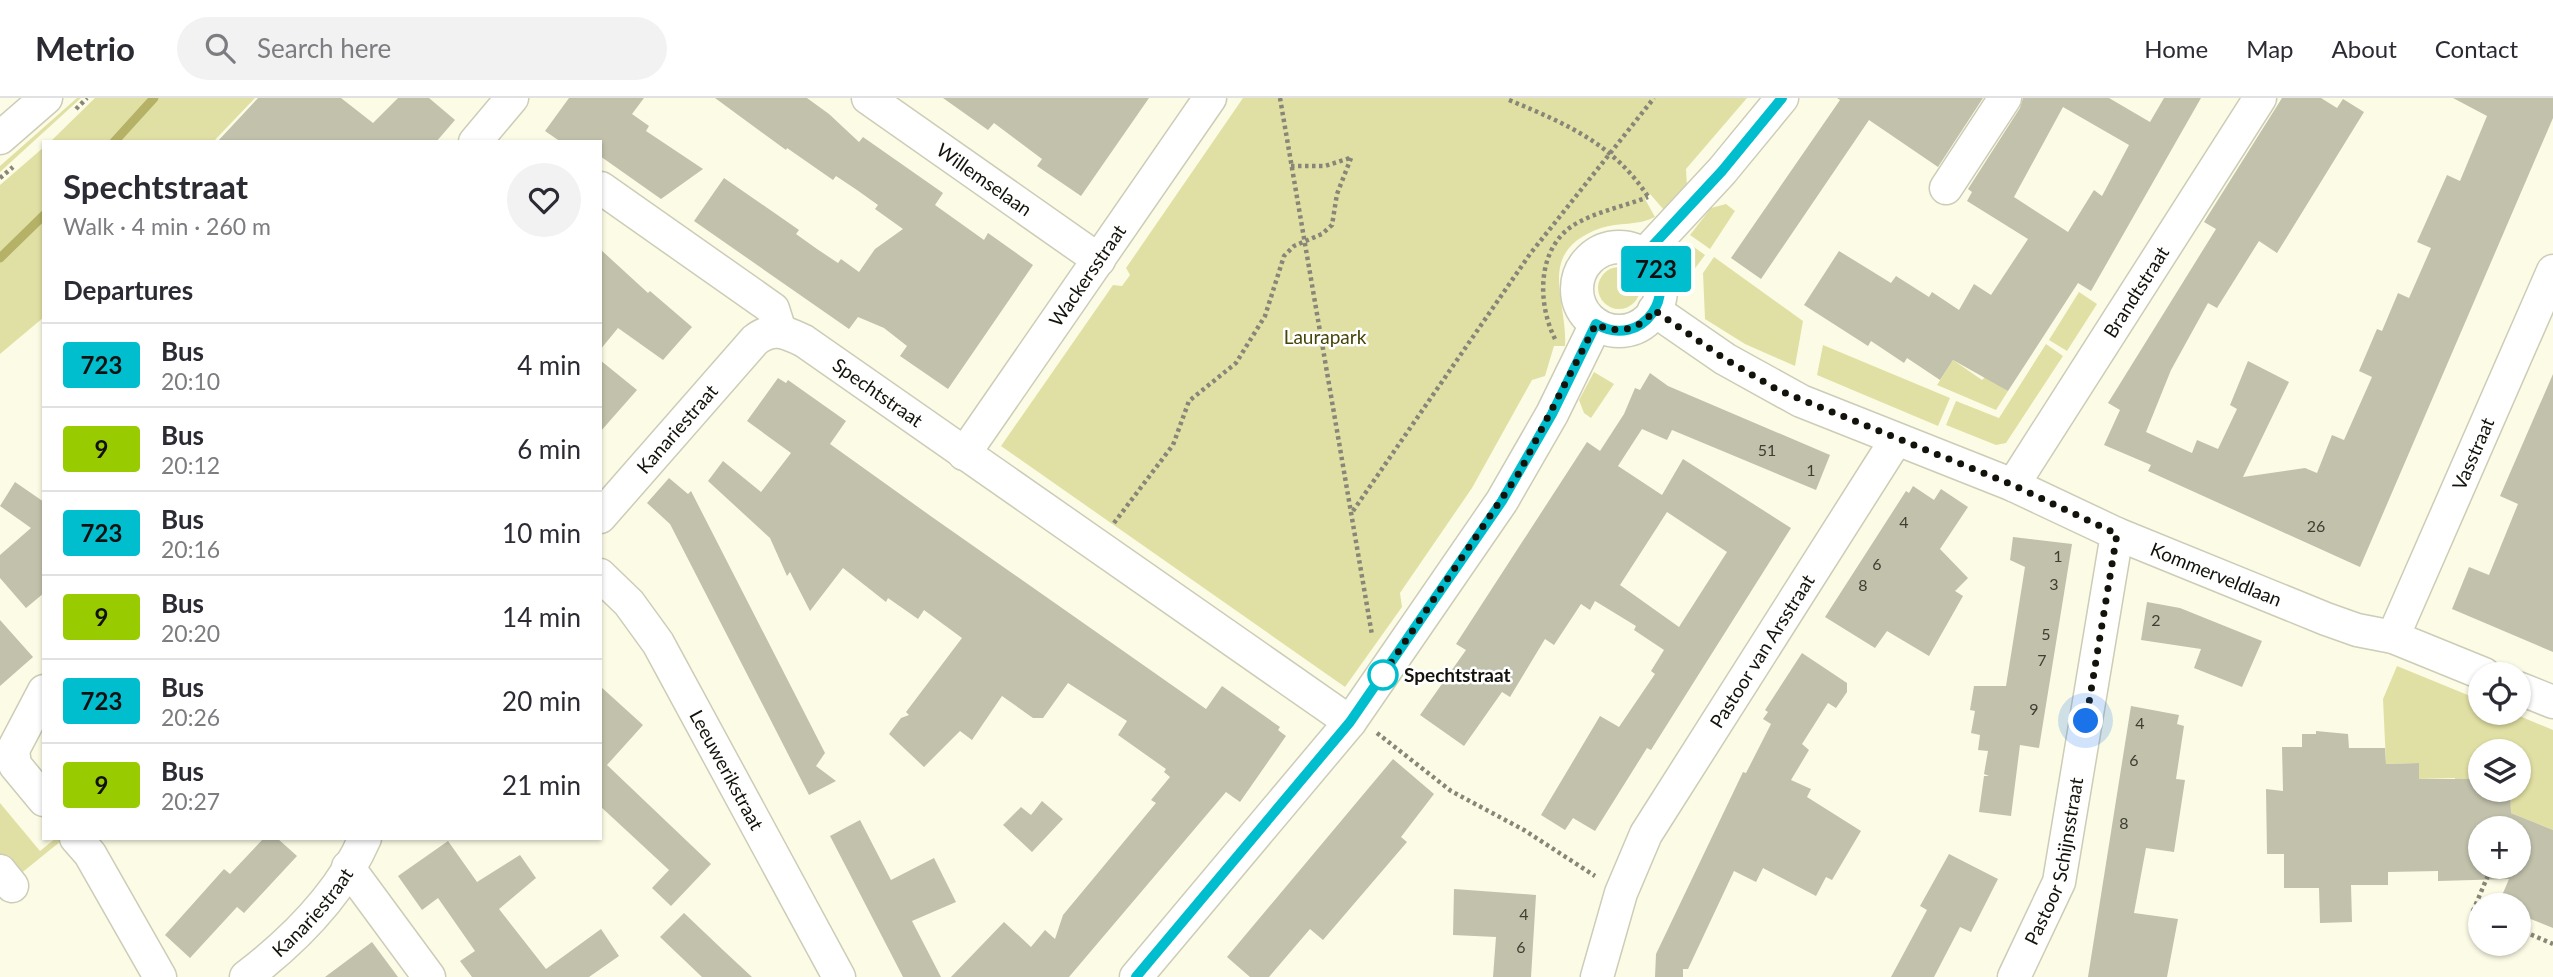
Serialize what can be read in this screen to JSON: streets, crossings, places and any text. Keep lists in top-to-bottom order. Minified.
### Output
{"streets":{"street":["Willemselaan","Wackersstraat","Brandtstraat","Spechtstraat","Kanariestraat","Vasstraat","Kommerveldlaan","Pastoor van Arsstraat","Leeuwerikstraat","Pastoor Schijnsstraat"]},"crossings":[["Willemselaan","Wackersstraat"],["Wackersstraat","Spechtstraat"],["Brandtstraat","Kommerveldlaan"],["Spechtstraat","Kanariestraat"],["Vasstraat","Kommerveldlaan"],["Kommerveldlaan","Pastoor van Arsstraat"],["Kommerveldlaan","Pastoor Schijnsstraat"]],"parks":["Laurapark"],"places":["Spechtstraat"],"lines":["bus line 723"],"house_numbers":["51","1","4","26","1","6","3","8","2","5","7","9","4","6","8","4","6"],"page":{"header":"Metrio","search":"Search here","nav":["Home","Map","About","Contact"],"on_map":"723","heading":[["Spechtstraat","Walk · 4 min · 260 m"],"Departures"],"list":[{"mark":"723","name":"Bus","note":"20:10","value":"4 min"},{"mark":"9","name":"Bus","note":"20:12","value":"6 min"},{"mark":"723","name":"Bus","note":"20:16","value":"10 min"},{"mark":"9","name":"Bus","note":"20:20","value":"14 min"},{"mark":"723","name":"Bus","note":"20:26","value":"20 min"},{"mark":"9","name":"Bus","note":"20:27","value":"21 min"}],"map_buttons":["+","−"]}}
